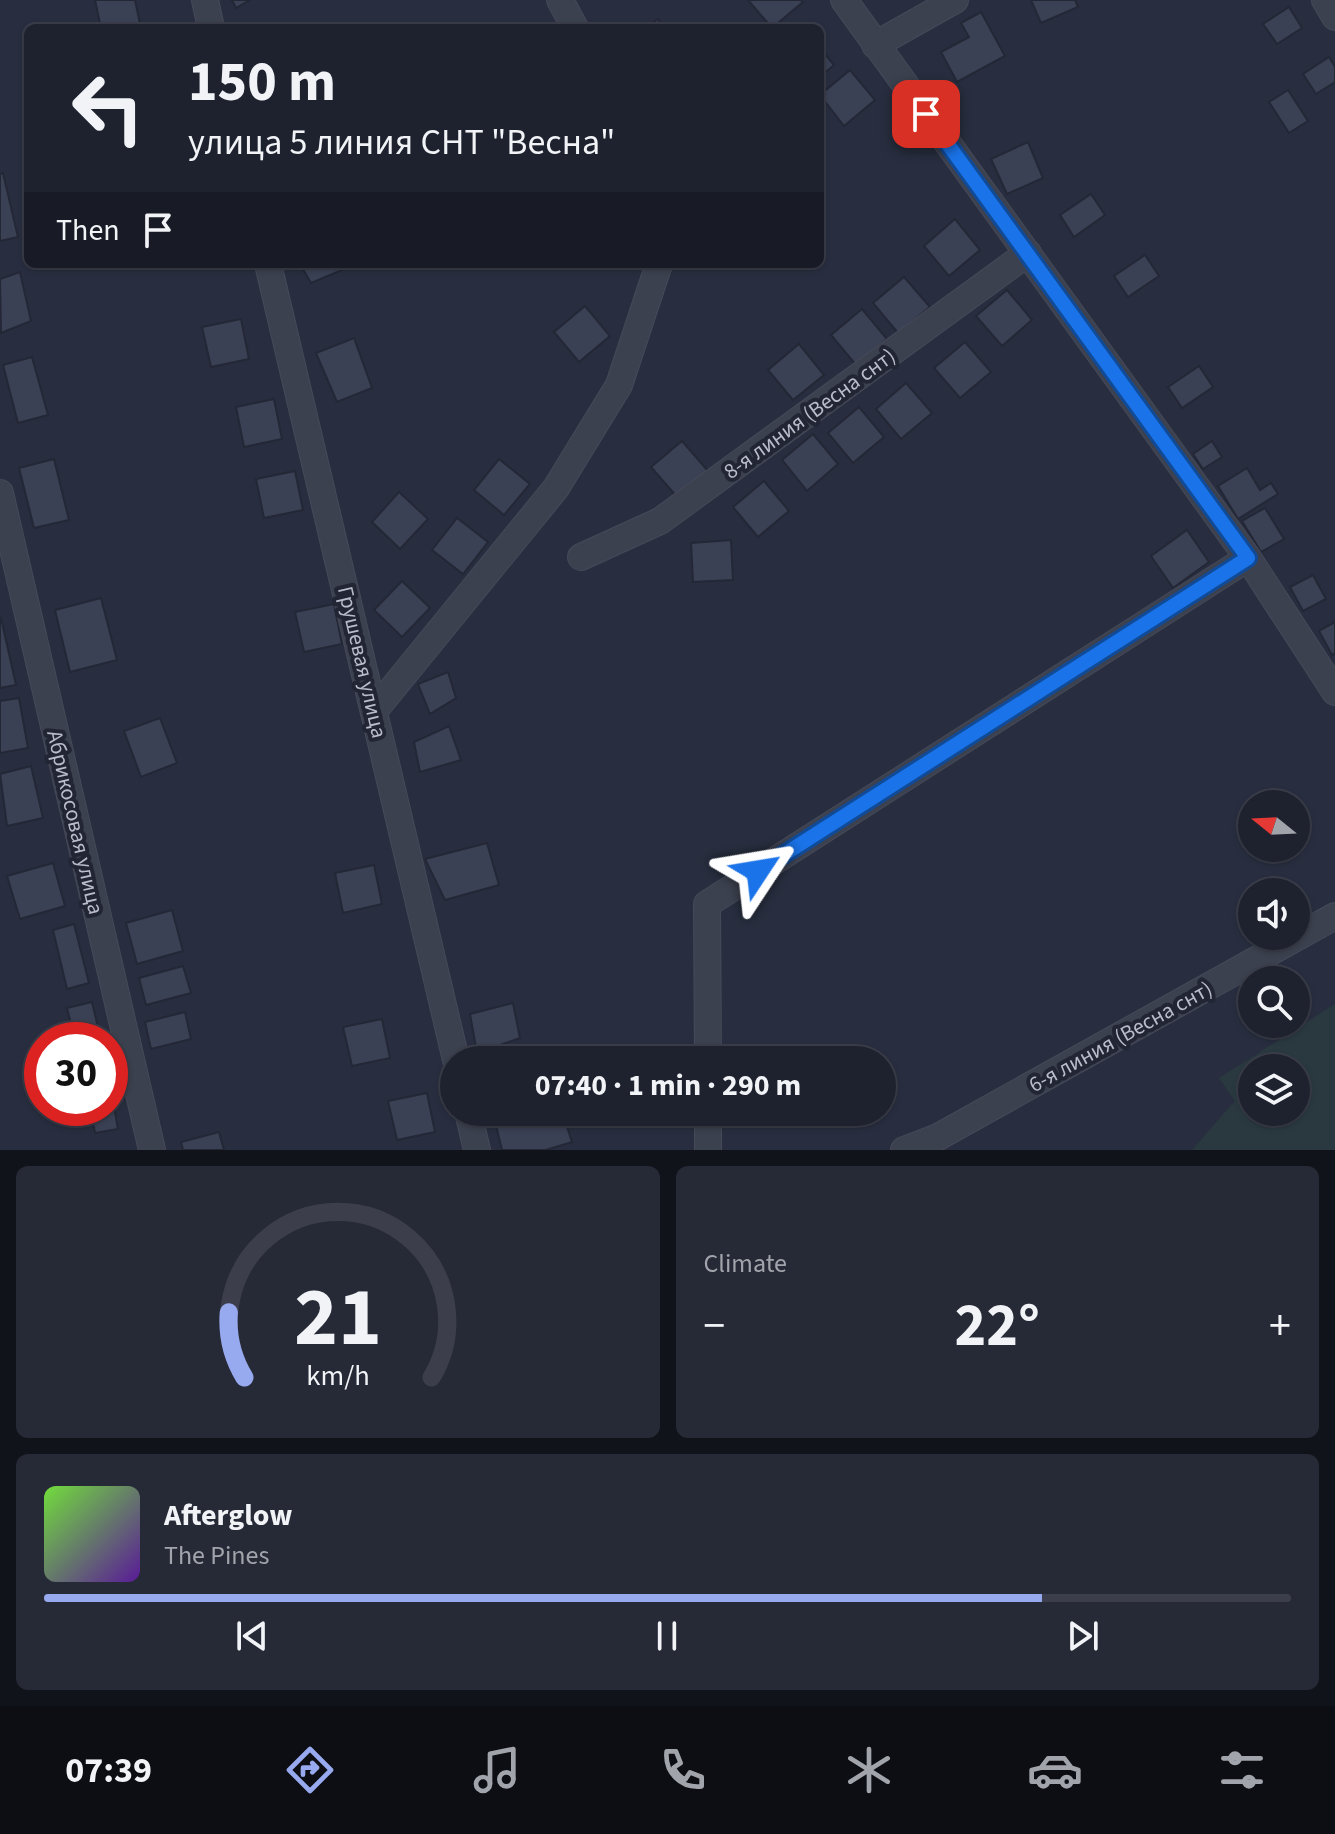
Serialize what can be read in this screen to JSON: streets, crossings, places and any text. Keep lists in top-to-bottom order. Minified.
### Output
{"streets":{"street":["8-я линия (Весна снт)","Грушевая улица","Абрикосовая улица","6-я линия (Весна снт)"]},"north":"left","page":{"turn":["150 m","улица 5 линия СНТ \"Весна\""],"then":"Then","limit":"30","trip":"07:40 · 1 min · 290 m","tile":"Climate","heat":["−","22°","+"],"song":["Afterglow","The Pines"],"tabs":"07:39","gauge":["21","km/h"]}}
